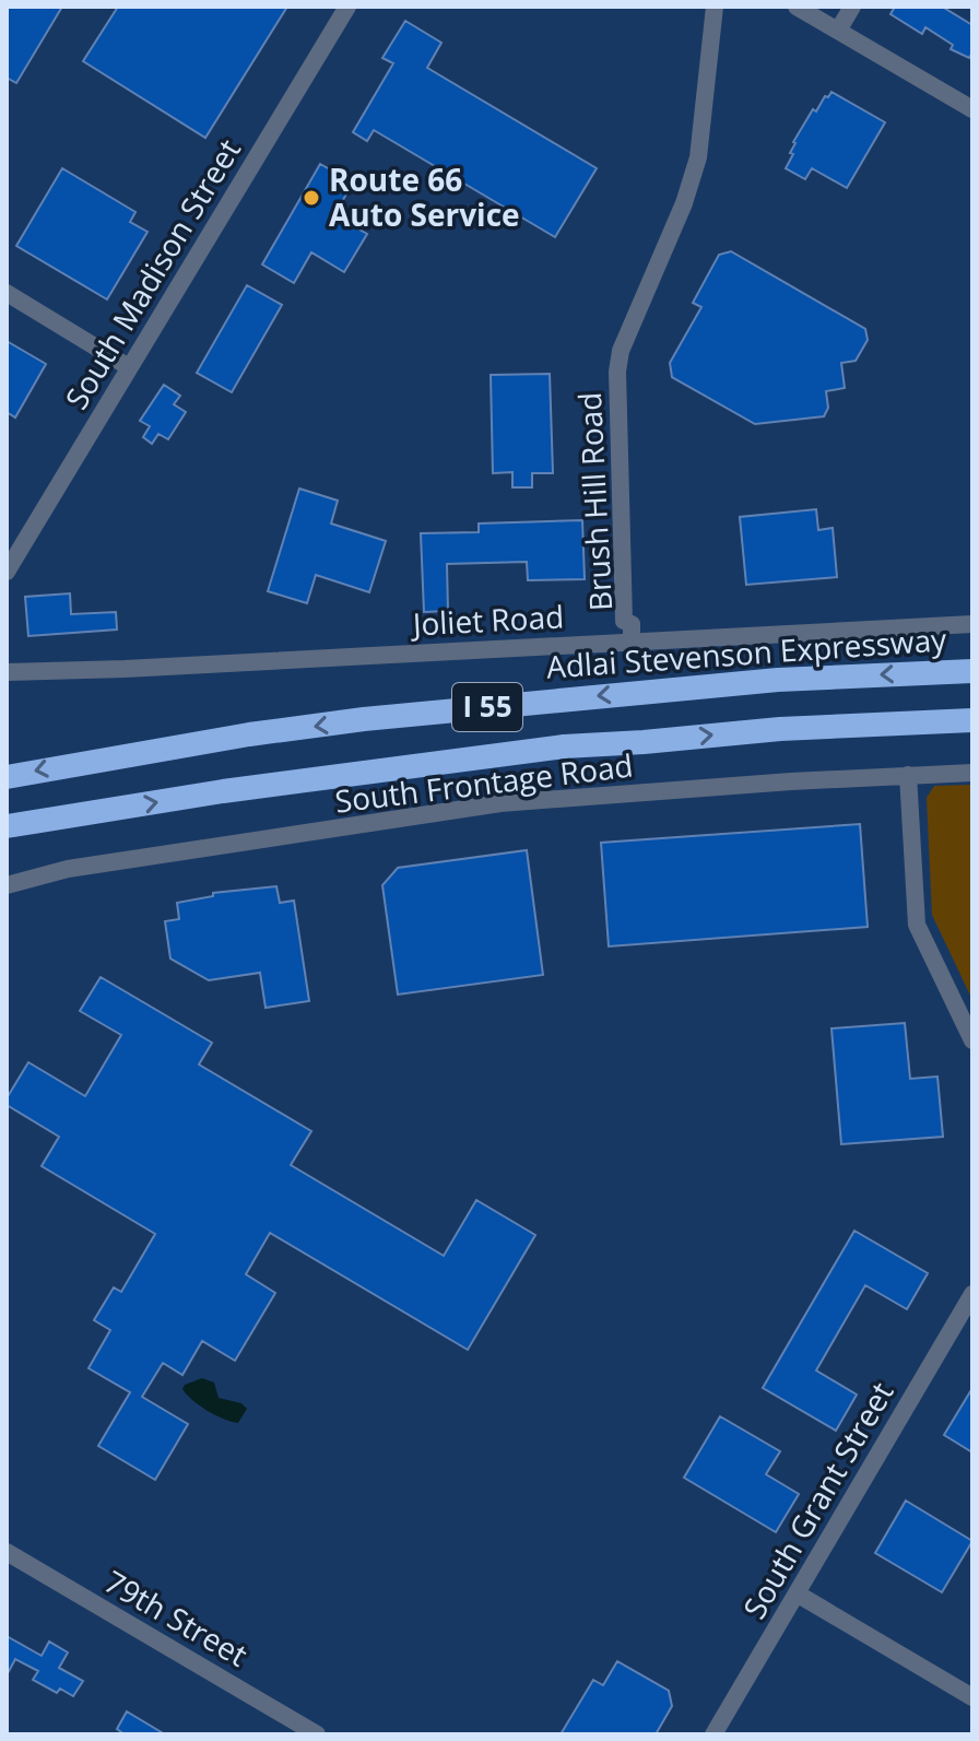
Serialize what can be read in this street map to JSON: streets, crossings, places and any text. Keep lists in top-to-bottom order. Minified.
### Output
{"streets":{"highway":["Adlai Stevenson Expressway","I 55"],"street":["South Madison Street","Brush Hill Road","Joliet Road","South Frontage Road","South Grant Street","79th Street"]},"crossings":[["Brush Hill Road","Joliet Road"]],"places":["Route 66 Auto Service"]}
